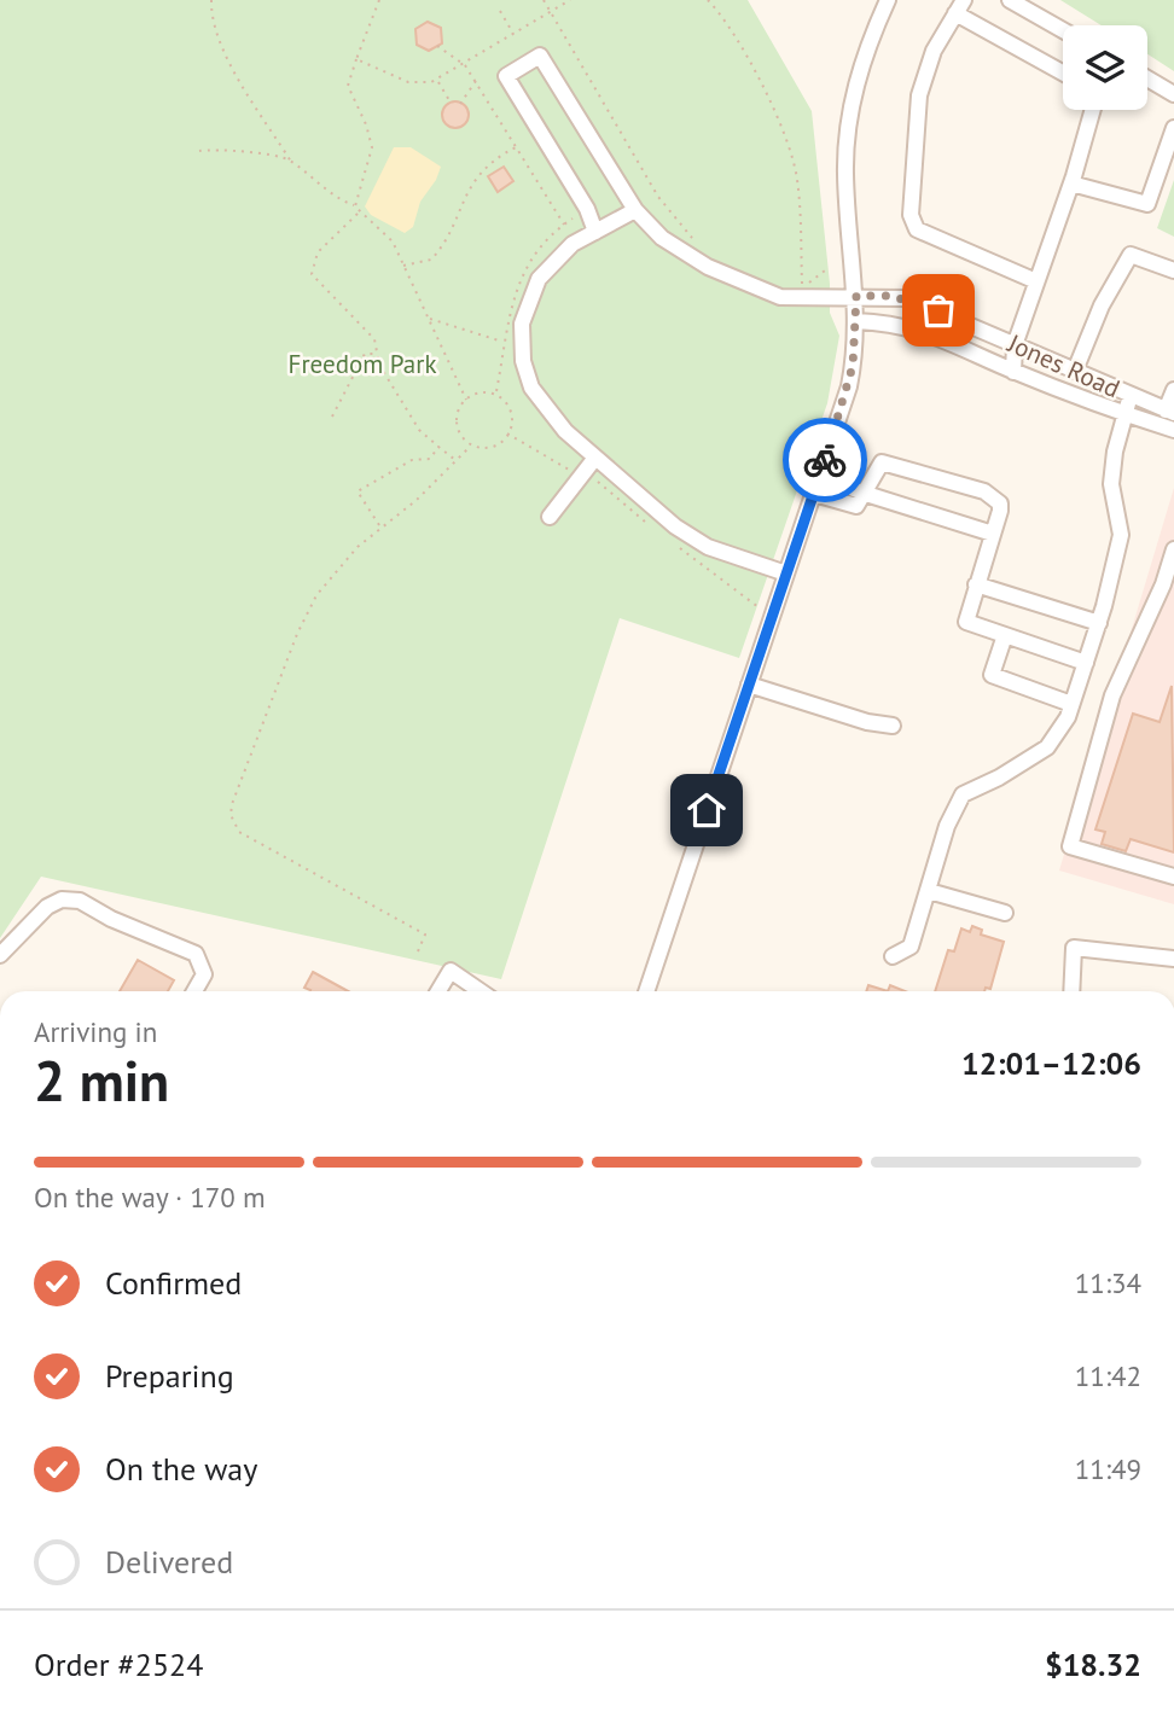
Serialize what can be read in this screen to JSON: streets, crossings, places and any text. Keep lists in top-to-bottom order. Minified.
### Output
{"streets":{"street":["Jones Road"]},"parks":["Freedom Park"],"page":{"heading":["2 min","Arriving in","12:01–12:06"],"panel":["Order #2524","$18.32"],"bar":"On the way · 170 m","list":[["Confirmed","11:34"],["Preparing","11:42"],["On the way","11:49"],"Delivered"]}}
